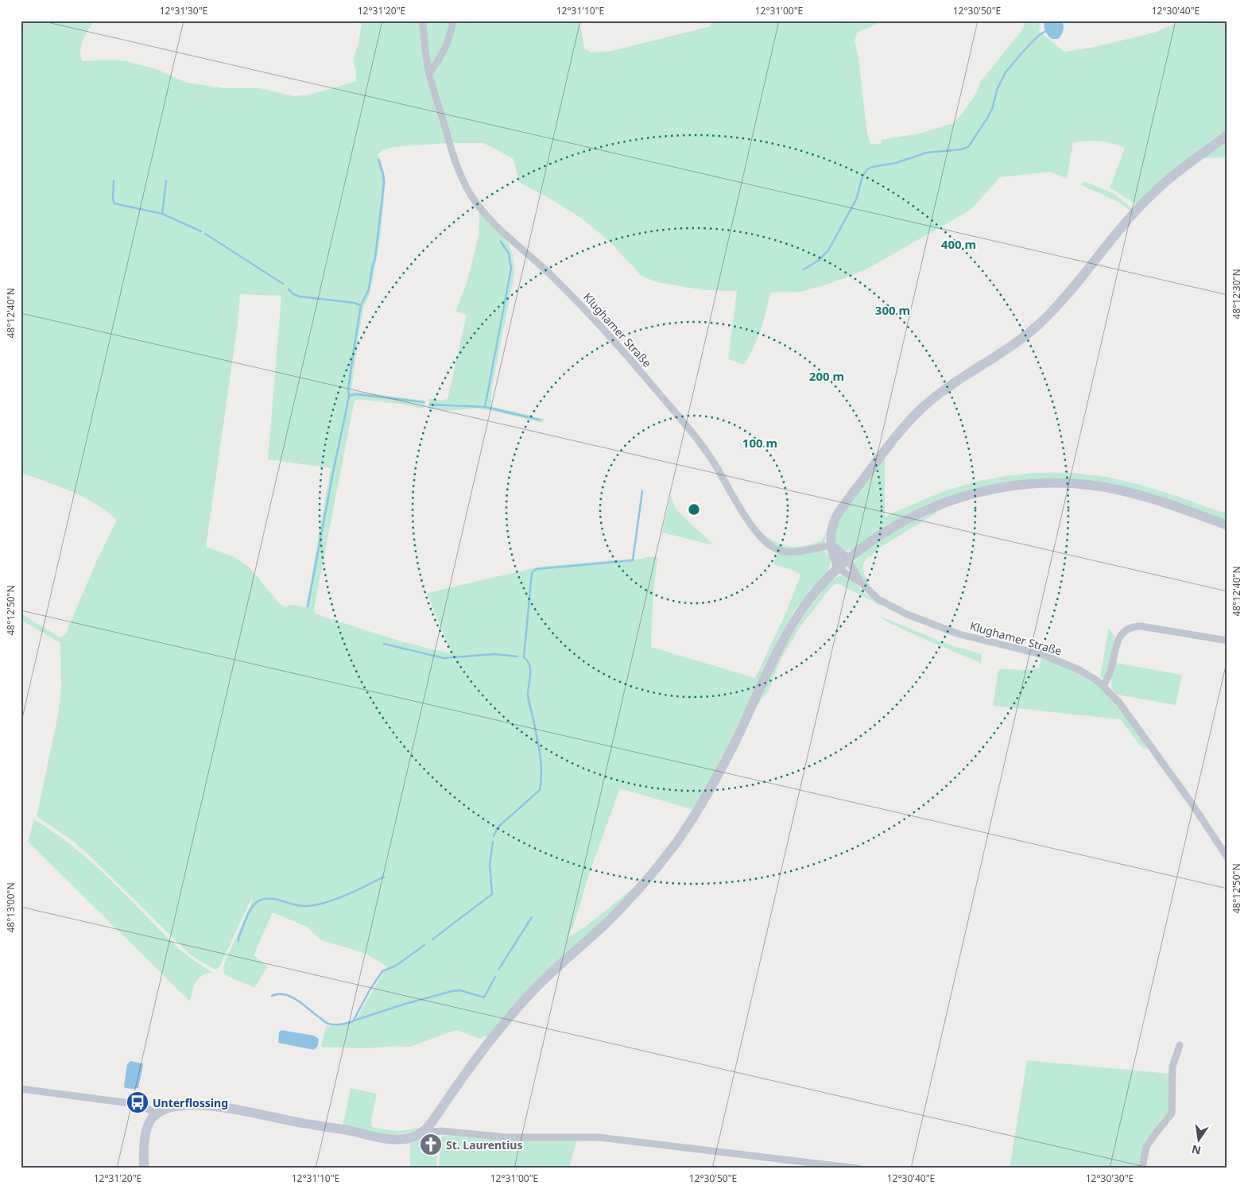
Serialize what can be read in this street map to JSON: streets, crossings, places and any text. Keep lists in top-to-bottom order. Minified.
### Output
{"streets":{"street":["Klughamer Straße"]},"places":{"bus stop":["Unterflossing"],"church":["St. Laurentius"]},"north":"bottom","coordinates":["12°31'30\"E","12°31'20\"E","12°31'10\"E","12°31'00\"E","12°30'50\"E","12°30'40\"E","48°12'30\"N","48°12'40\"N","48°12'50\"N","48°13'00\"N","12°30'30\"E"],"rings":["400 m","300 m","200 m","100 m"]}
